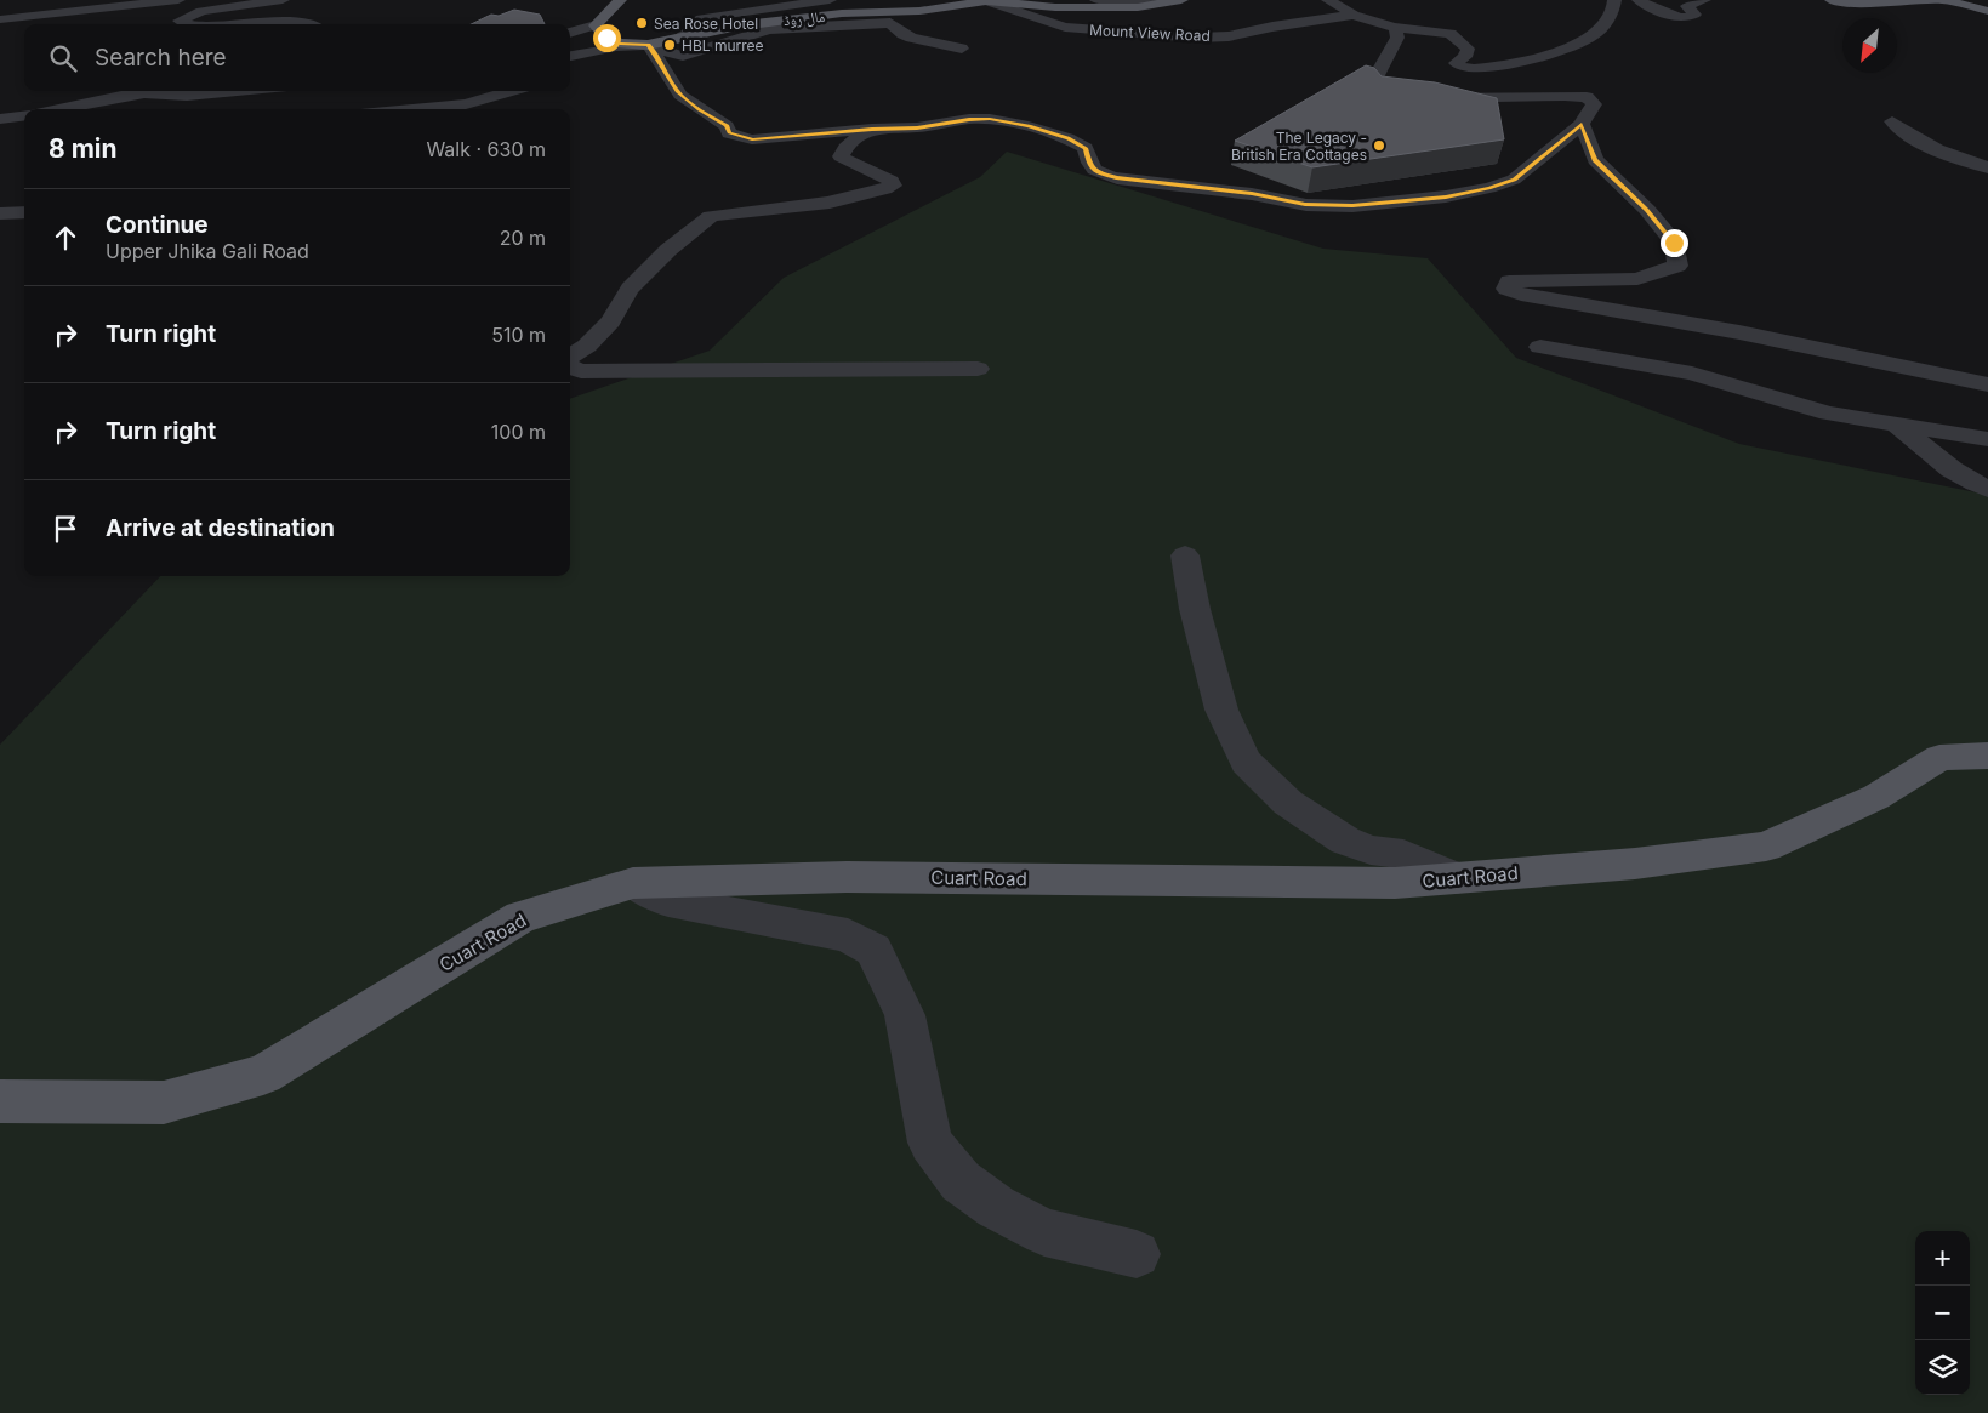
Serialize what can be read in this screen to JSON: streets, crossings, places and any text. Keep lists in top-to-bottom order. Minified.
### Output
{"streets":{"main road":["مال روڈ","Cuart Road"],"street":["Mount View Road"]},"crossings":[["مال روڈ","Mount View Road"]],"places":["Sea Rose Hotel","HBL murree","The Legacy - British Era Cottages"],"north":"bottom left","page":{"search":"Search here","heading":["8 min","Walk · 630 m"],"list":[["Continue","Upper Jhika Gali Road","20 m"],["Turn right","510 m"],["Turn right","100 m"],"Arrive at destination"],"map_buttons":["+","−"]}}
